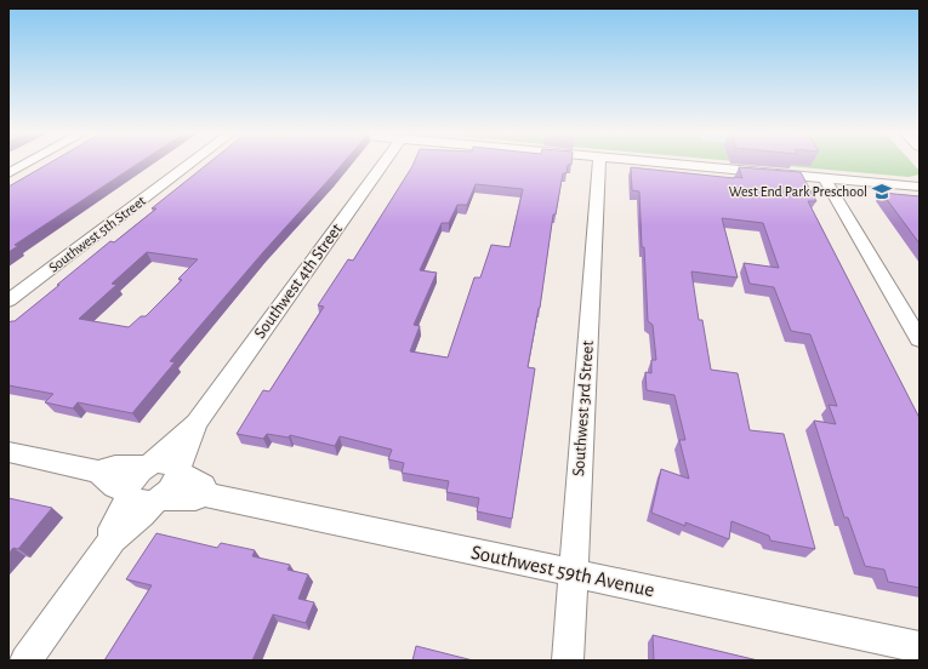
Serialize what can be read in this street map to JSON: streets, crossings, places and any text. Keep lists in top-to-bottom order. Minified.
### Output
{"streets":{"street":["Southwest 5th Street","Southwest 4th Street","Southwest 3rd Street","Southwest 59th Avenue"]},"crossings":[["Southwest 4th Street","Southwest 59th Avenue"],["Southwest 3rd Street","Southwest 59th Avenue"]],"places":{"school or university":["West End Park Preschool"]}}
